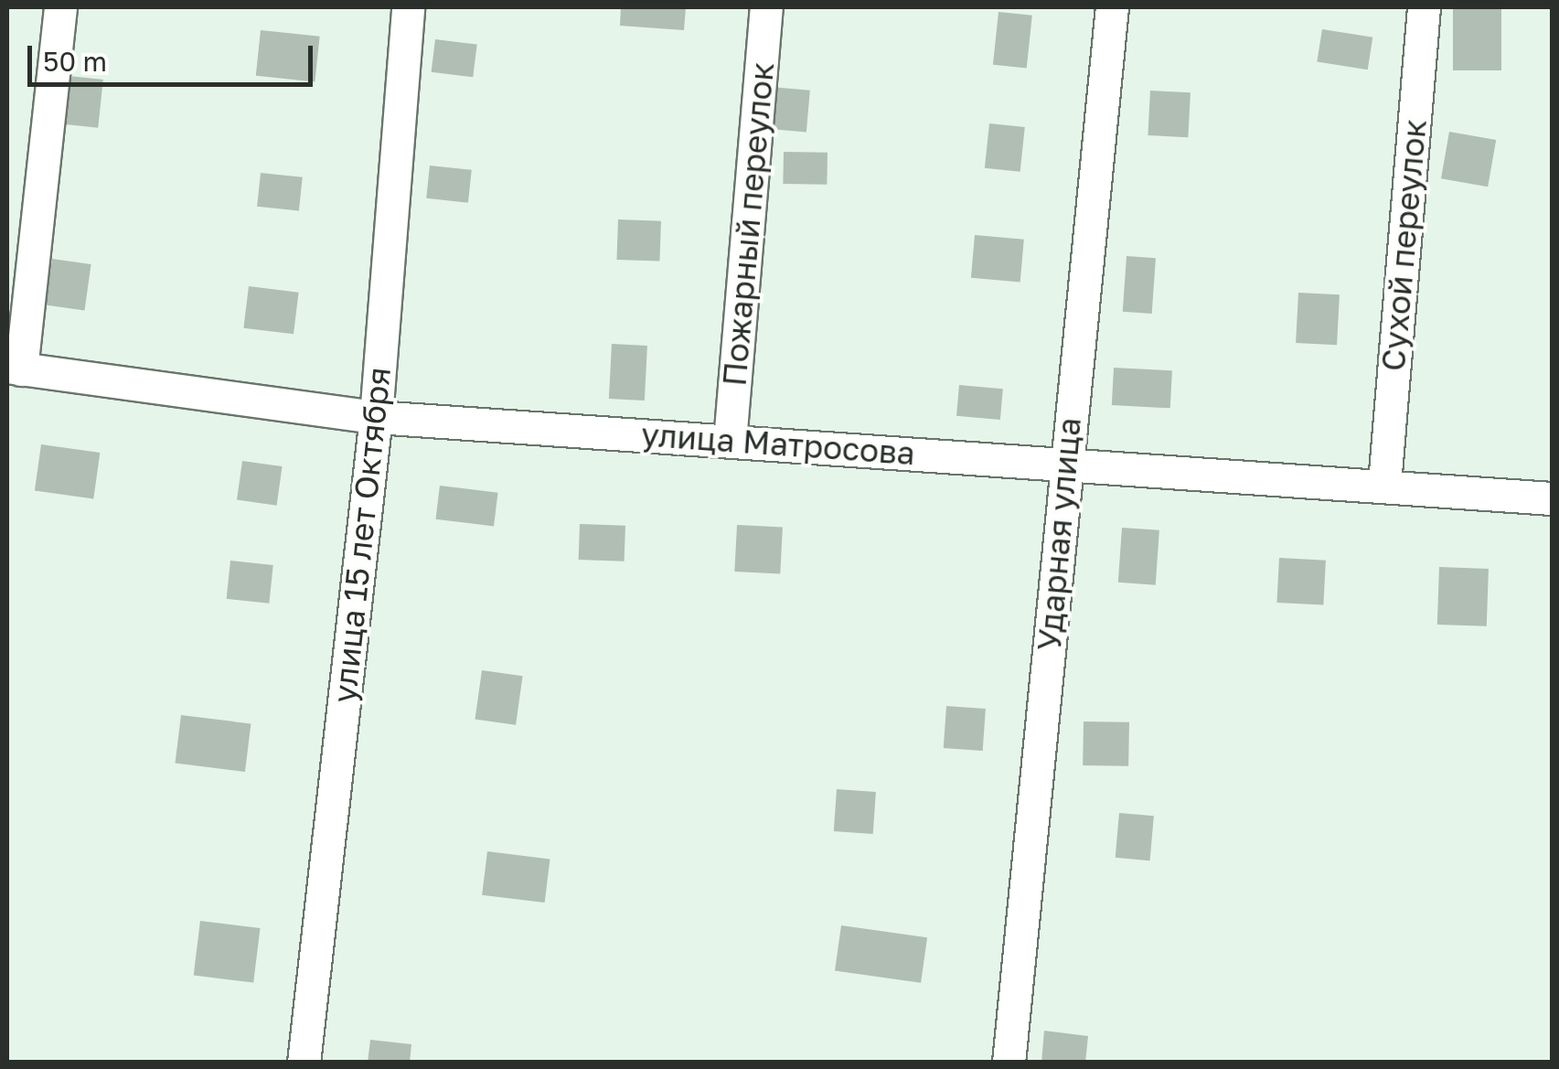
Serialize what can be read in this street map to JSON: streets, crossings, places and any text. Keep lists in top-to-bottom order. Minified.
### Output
{"streets":{"street":["Пожарный переулок","Сухой переулок","улица Матросова","Ударная улица","улица 15 лет Октября"]},"crossings":[["Пожарный переулок","улица Матросова"],["Сухой переулок","улица Матросова"],["улица Матросова","Ударная улица"],["улица Матросова","улица 15 лет Октября"]],"scale_bar":"50 m"}
